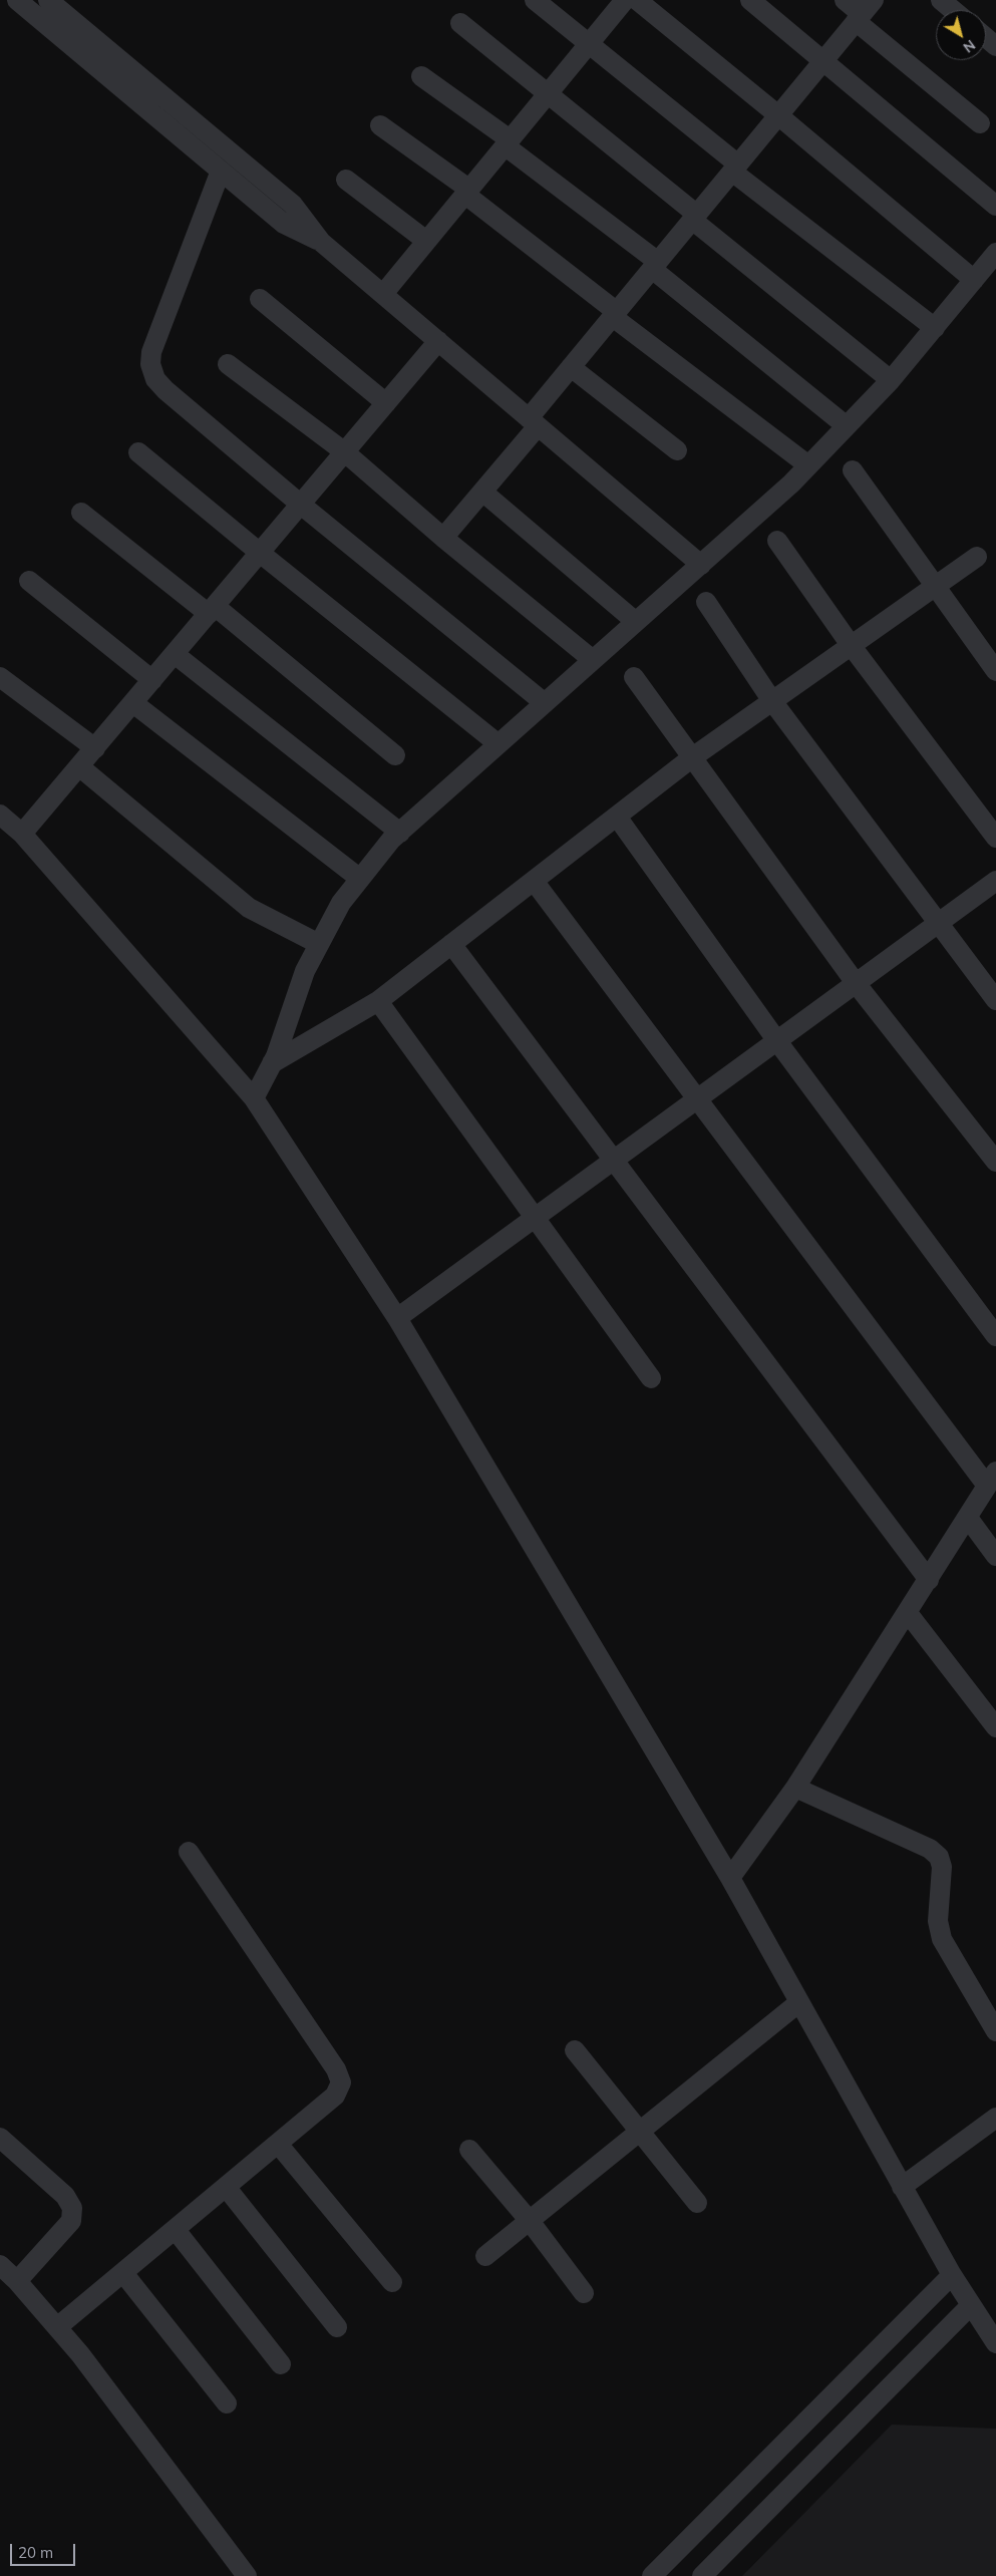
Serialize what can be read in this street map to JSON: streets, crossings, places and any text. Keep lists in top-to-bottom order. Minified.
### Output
{"scale_bar":"20 m","north":"bottom right"}
